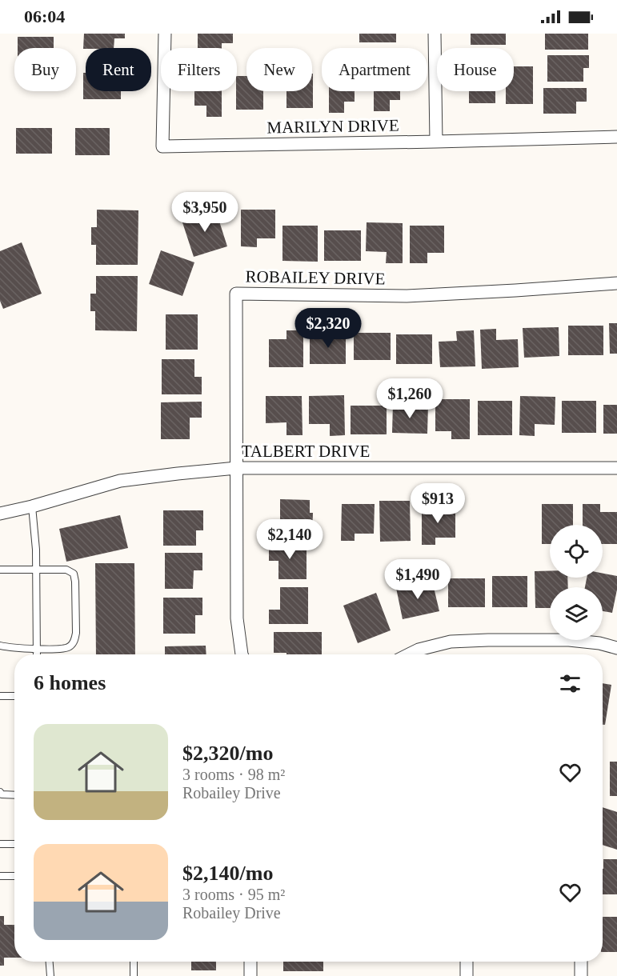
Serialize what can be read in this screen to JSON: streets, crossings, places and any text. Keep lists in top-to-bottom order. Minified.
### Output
{"streets":{"street":["MARILYN DRIVE","ROBAILEY DRIVE","TALBERT DRIVE"]},"crossings":[["ROBAILEY DRIVE","TALBERT DRIVE"]],"page":{"status":"06:04","chip":["Buy","Rent","Filters","New","Apartment","House"],"price":["$3,950","$2,320","$1,260","$913","$2,140","$1,490"],"heading":"6 homes","list":[{"name":"$2,320/mo","note":"3 rooms · 98 m² · Robailey Drive"},{"name":"$2,140/mo","note":"3 rooms · 95 m² · Robailey Drive"}]}}
